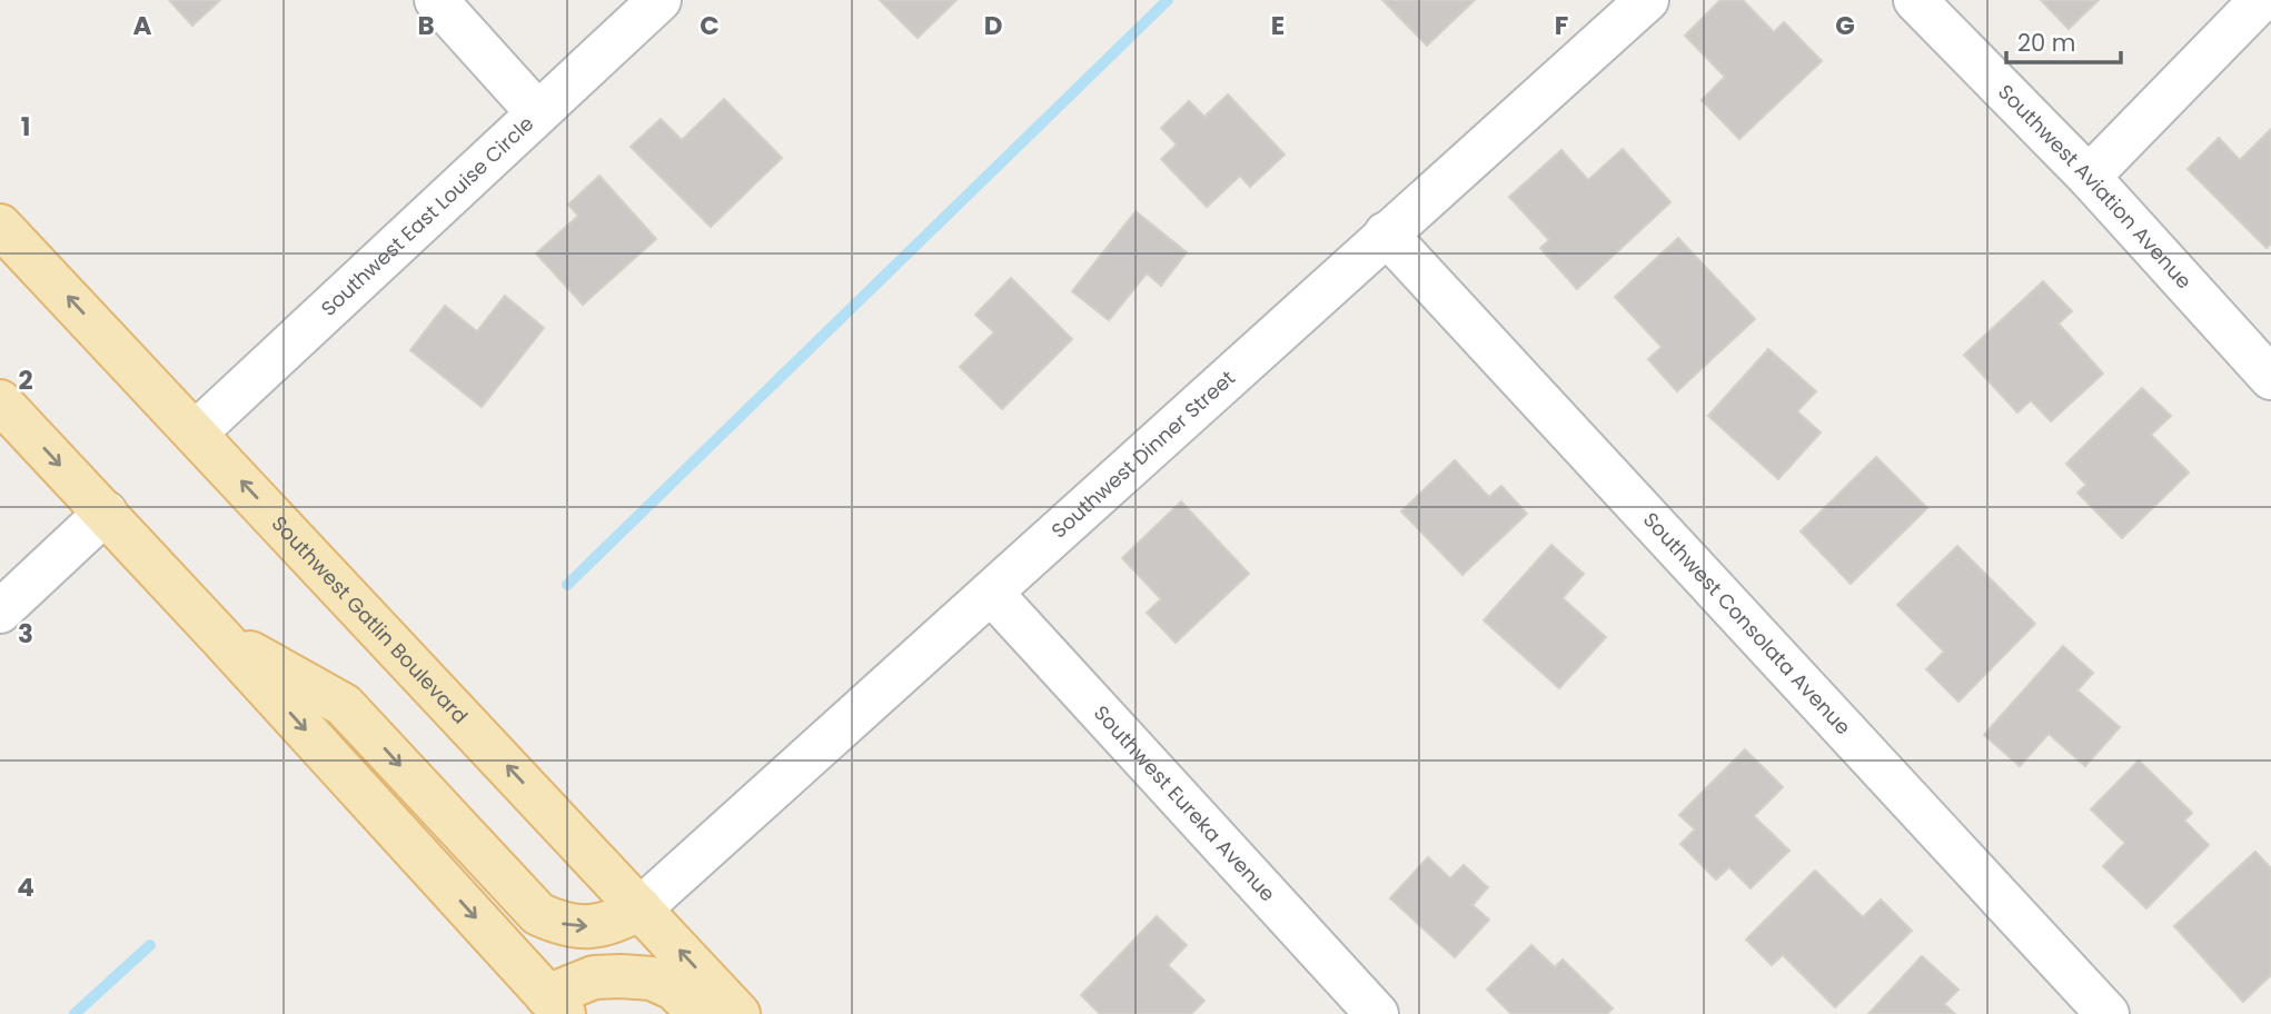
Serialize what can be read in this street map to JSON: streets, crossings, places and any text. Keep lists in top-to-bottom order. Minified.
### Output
{"streets":{"main road":["Southwest Gatlin Boulevard"],"street":["Southwest Aviation Avenue","Southwest East Louise Circle","Southwest Dinner Street","Southwest Consolata Avenue","Southwest Eureka Avenue"]},"crossings":[["Southwest East Louise Circle","Southwest Gatlin Boulevard"],["Southwest Dinner Street","Southwest Gatlin Boulevard"],["Southwest Dinner Street","Southwest Consolata Avenue"],["Southwest Dinner Street","Southwest Eureka Avenue"]],"scale_bar":"20 m","grid":{"columns":["A","B","C","D","E","F","G"],"rows":["1","2","3","4"]}}
